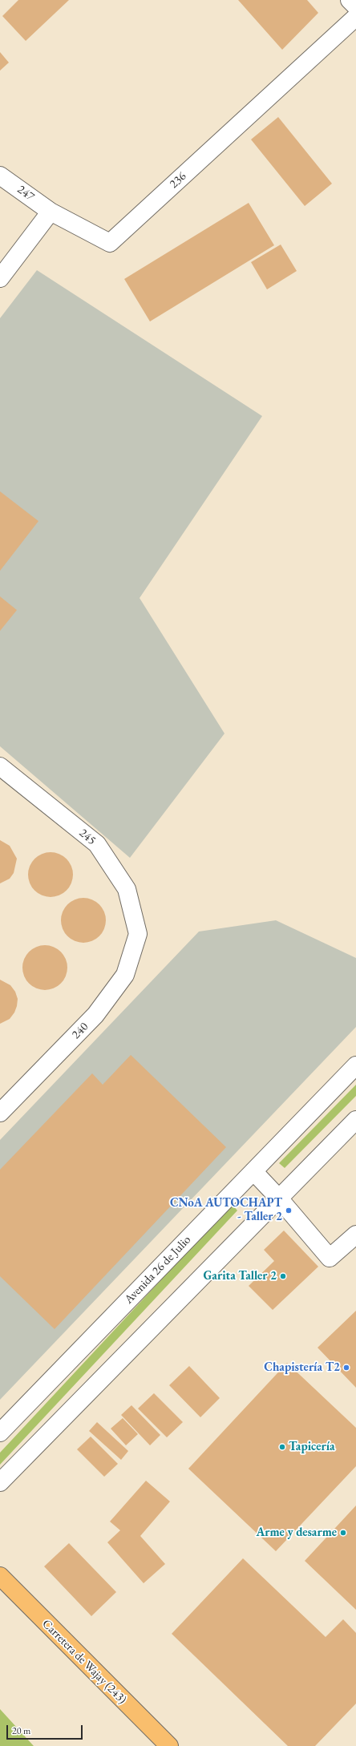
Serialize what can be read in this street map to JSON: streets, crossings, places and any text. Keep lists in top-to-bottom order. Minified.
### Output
{"streets":{"main road":["Carretera de Wajay (243)"],"street":["236","247","245","240","Avenida 26 de Julio"]},"crossings":[["236","247"],["245","240"]],"places":["CNoA AUTOCHAPT - Taller 2","Garita Taller 2","Chapistería T2","Tapicería","Arme y desarme"],"scale_bar":"20 m"}
